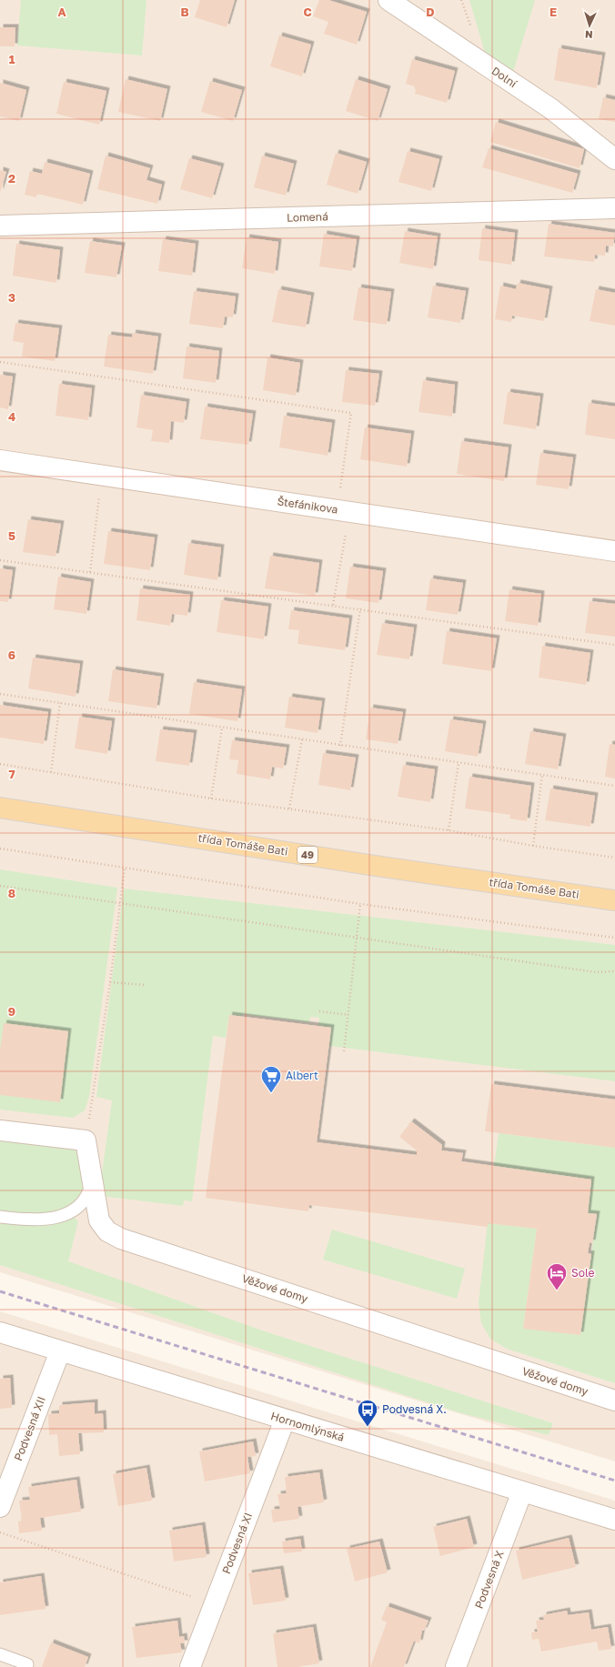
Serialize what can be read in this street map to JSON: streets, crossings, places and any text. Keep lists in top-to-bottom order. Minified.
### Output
{"streets":{"main road":["třída Tomáše Bati","49"],"street":["Dolní","Lomená","Štefánikova","Věžové domy","Hornomlýnská","Podvesná XII","Podvesná XI","Podvesná X"]},"crossings":[["Hornomlýnská","Podvesná XII"],["Hornomlýnská","Podvesná XI"],["Hornomlýnská","Podvesná X"]],"places":{"supermarket":["Albert"],"hotel":["Sole"],"bus stop":["Podvesná X."]},"north":"bottom","grid":{"columns":["A","B","C","D","E"],"rows":["1","2","3","4","5","6","7","8","9"]}}
